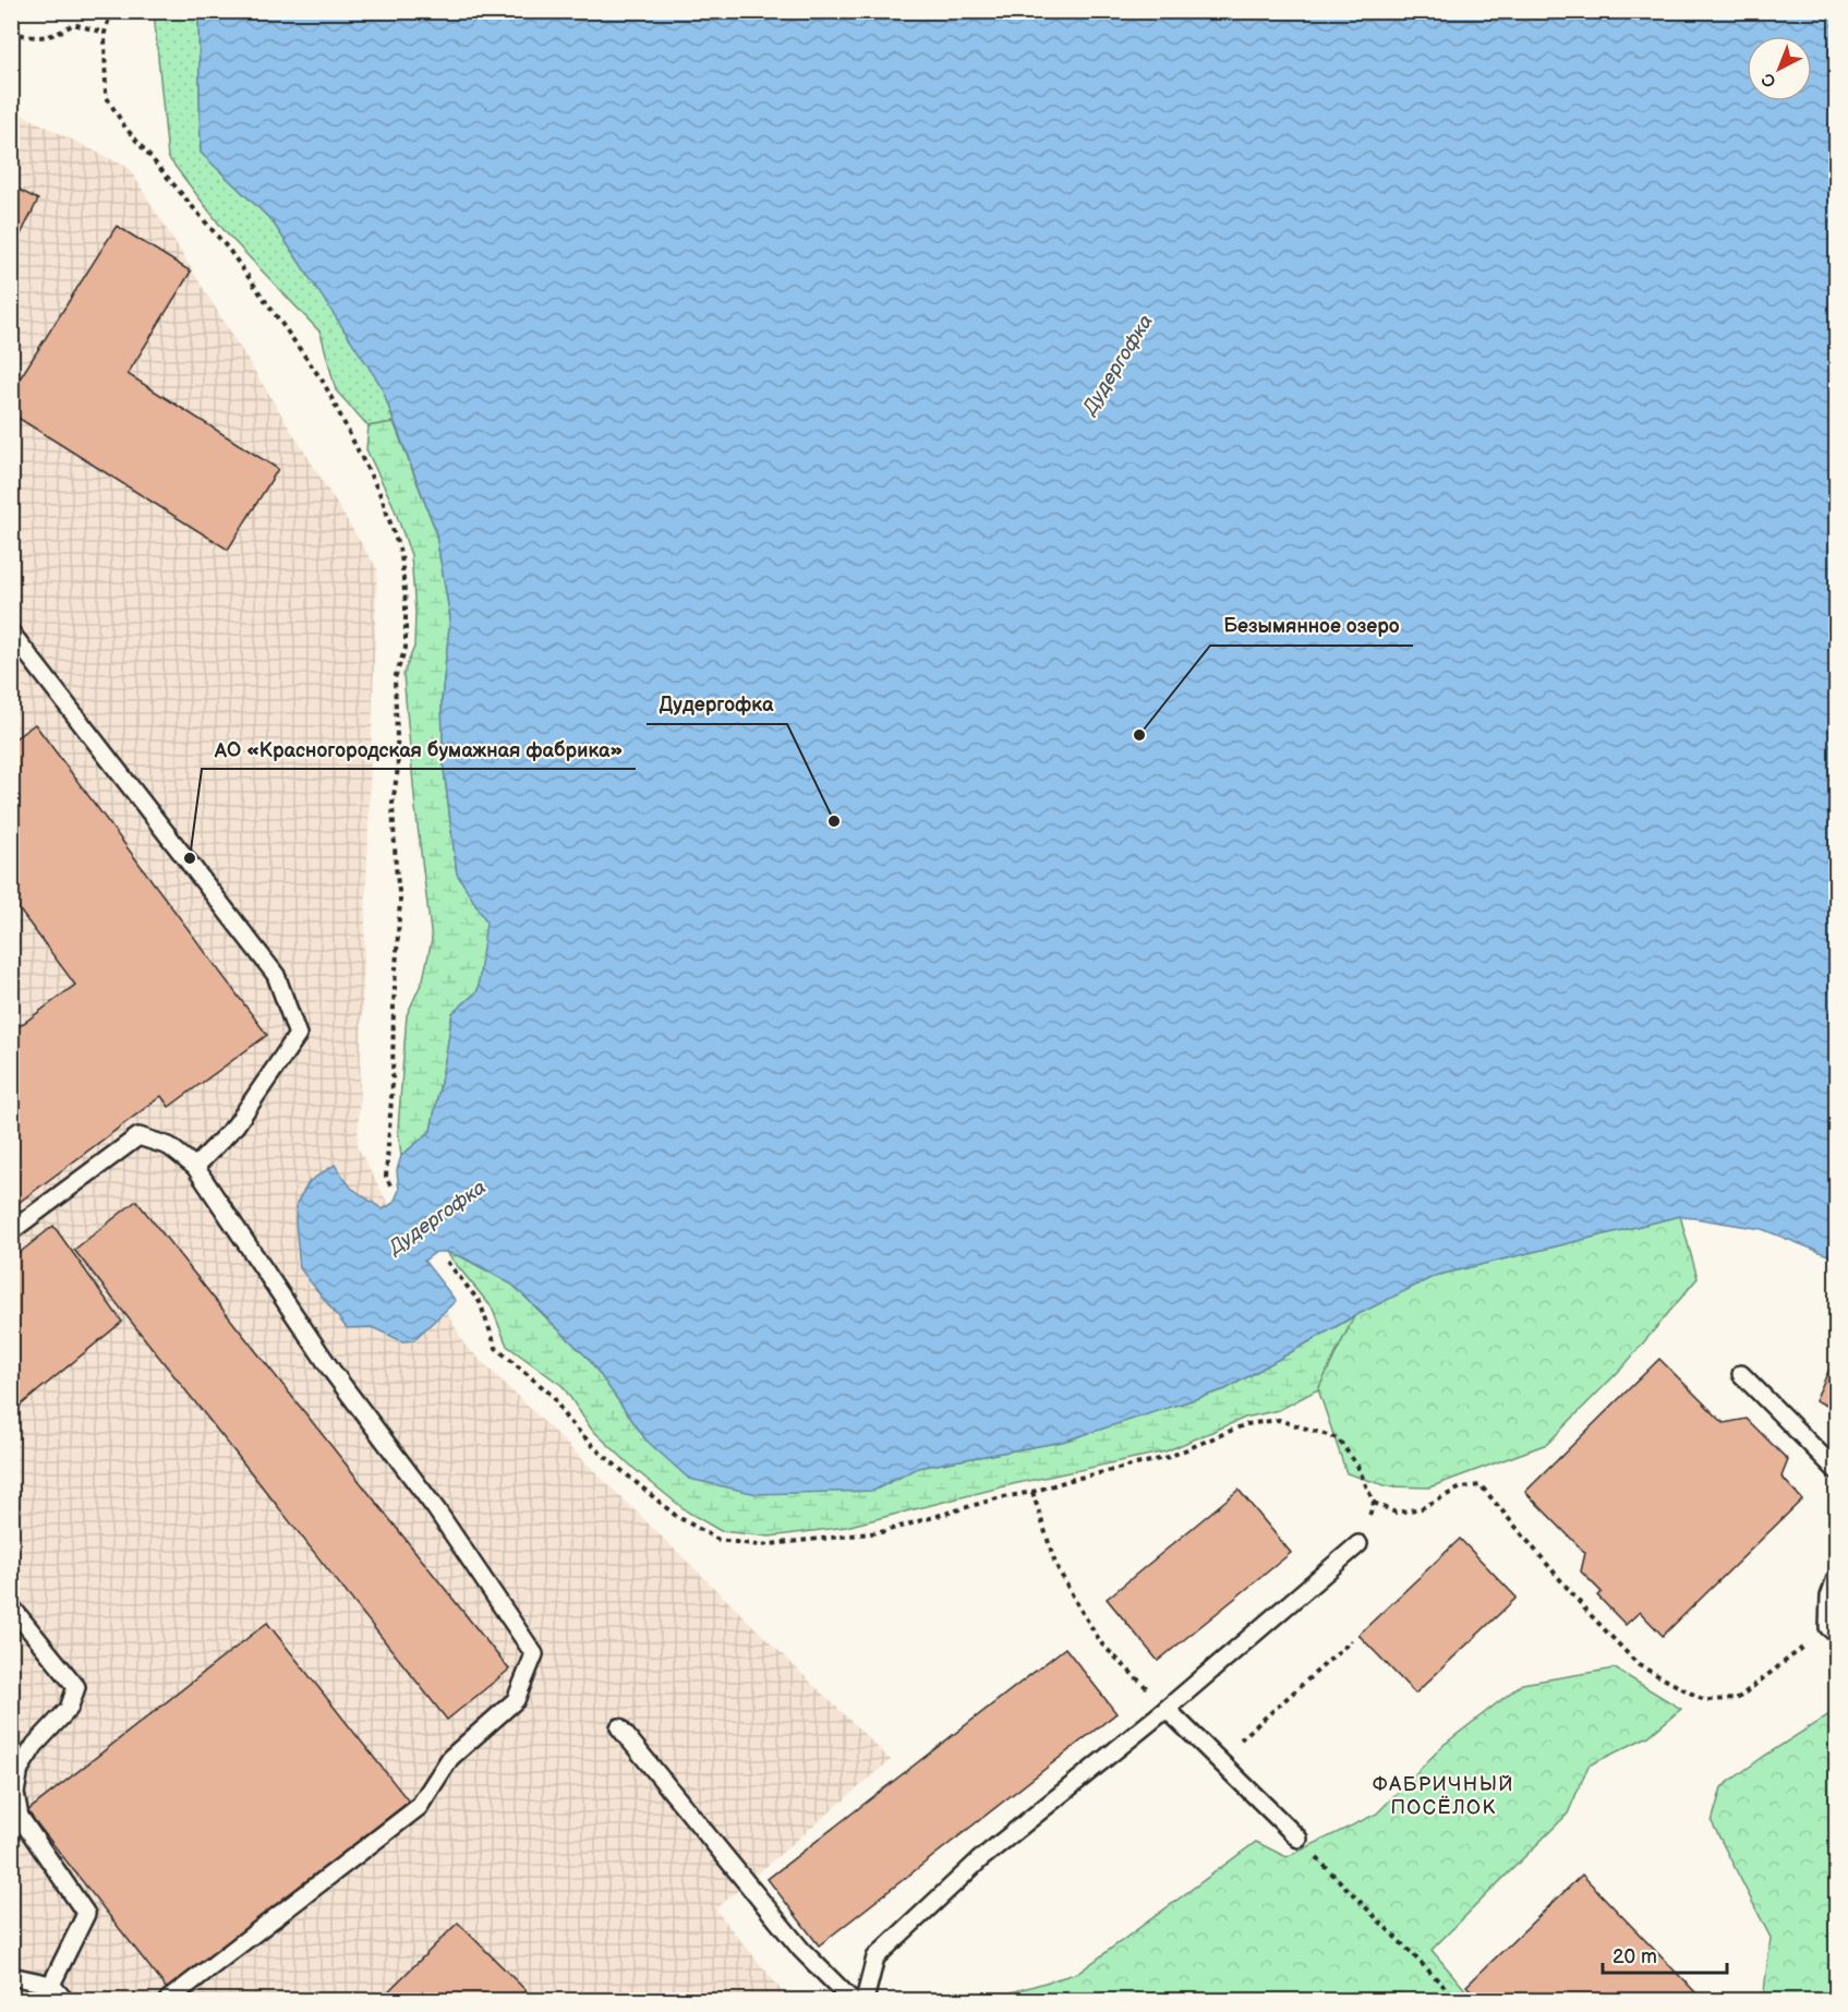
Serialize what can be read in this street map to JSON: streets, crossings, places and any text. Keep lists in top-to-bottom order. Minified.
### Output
{"districts":["ФАБРИЧНЫЙ ПОСЁЛОК"],"water":["Дудергофка"],"places":["Безымянное озеро","Дудергофка","АО «Красногородская бумажная фабрика»"],"scale_bar":"20 m","north":"bottom left"}
